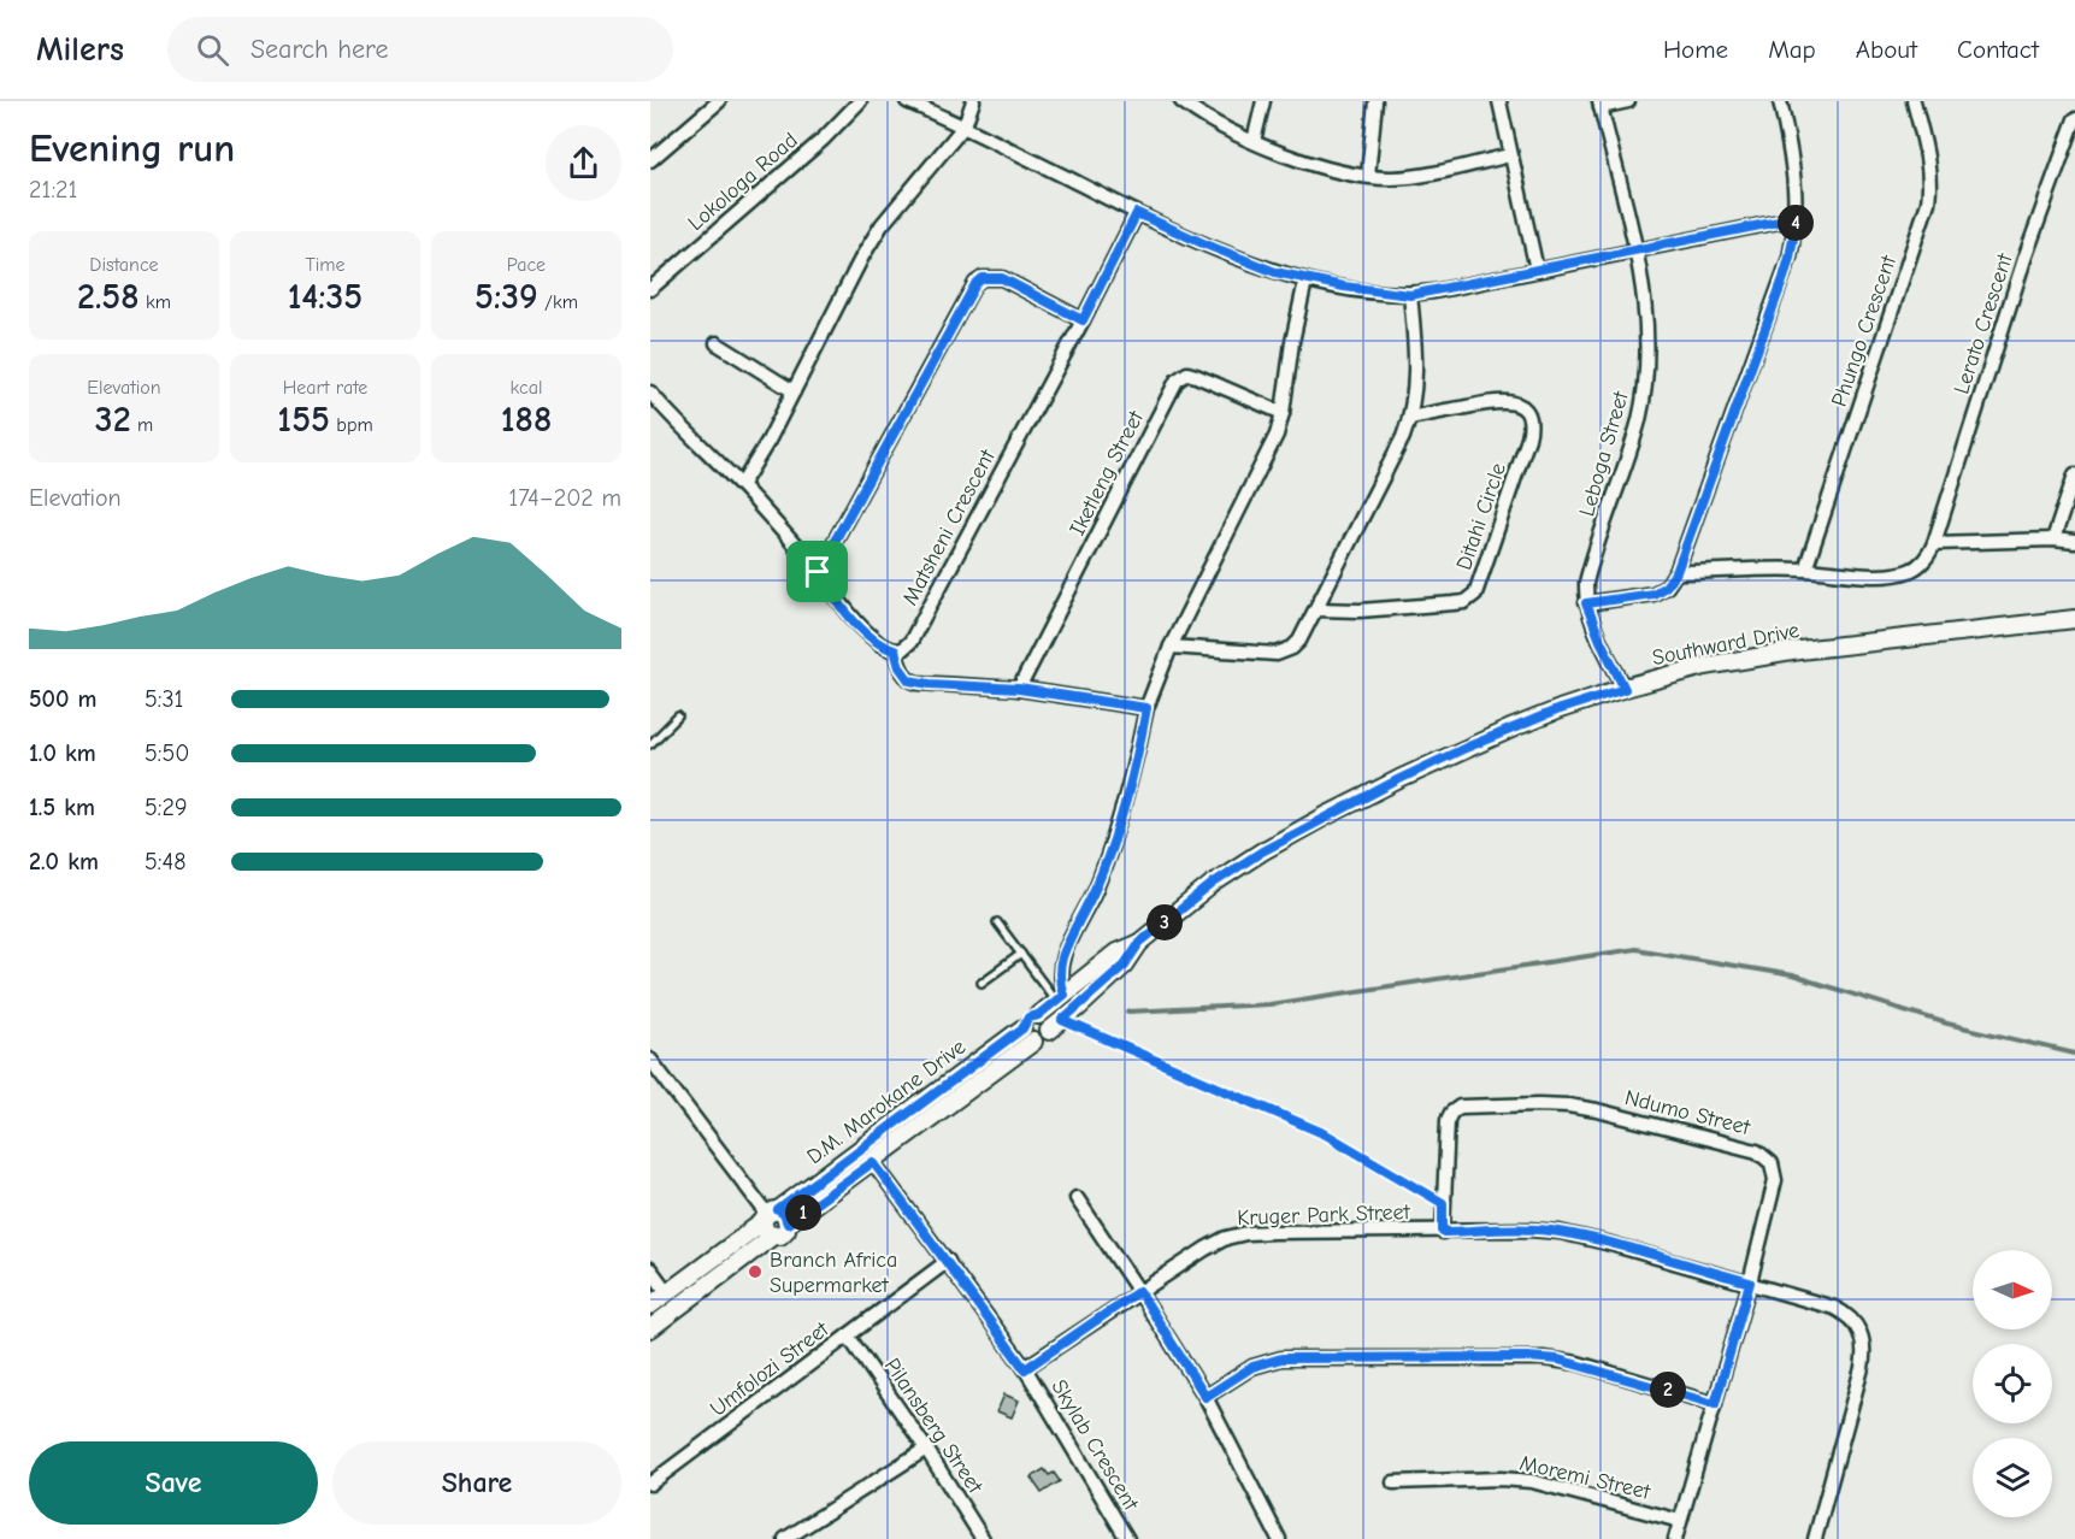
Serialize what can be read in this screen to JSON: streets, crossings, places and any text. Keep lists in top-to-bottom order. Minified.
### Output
{"streets":{"main road":["Southward Drive","D.M. Marokane Drive"],"street":["Lokologa Road","Lerato Crescent","Phungo Crescent","Leboga Street","Iketleng Street","Ditahi Circle","Matsheni Crescent","Ndumo Street","Kruger Park Street","Umfolozi Street","Pilansberg Street","Skylab Crescent","Moremi Street"]},"crossings":[["Southward Drive","D.M. Marokane Drive"],["D.M. Marokane Drive","Skylab Crescent"],["Ndumo Street","Kruger Park Street"],["Ndumo Street","Moremi Street"],["Kruger Park Street","Skylab Crescent"],["Umfolozi Street","Pilansberg Street"],["Umfolozi Street","Skylab Crescent"]],"places":["Branch Africa Supermarket"],"north":"right","page":{"header":"Milers","search":"Search here","nav":["Home","Map","About","Contact"],"heading":["Evening run","21:21"],"pins":["4","3","1","2"],"stats":[["Distance","2.58 km"],["Time","14:35"],["Pace","5:39 /km"],["Elevation","32 m"],["Heart rate","155 bpm"],["kcal","188"]],"chart":["Elevation","174–202 m"],"list":[{"name":"500 m","note":"5:31"},{"name":"1.0 km","note":"5:50"},{"name":"1.5 km","note":"5:29"},{"name":"2.0 km","note":"5:48"}],"buttons":["Save","Share"]}}
